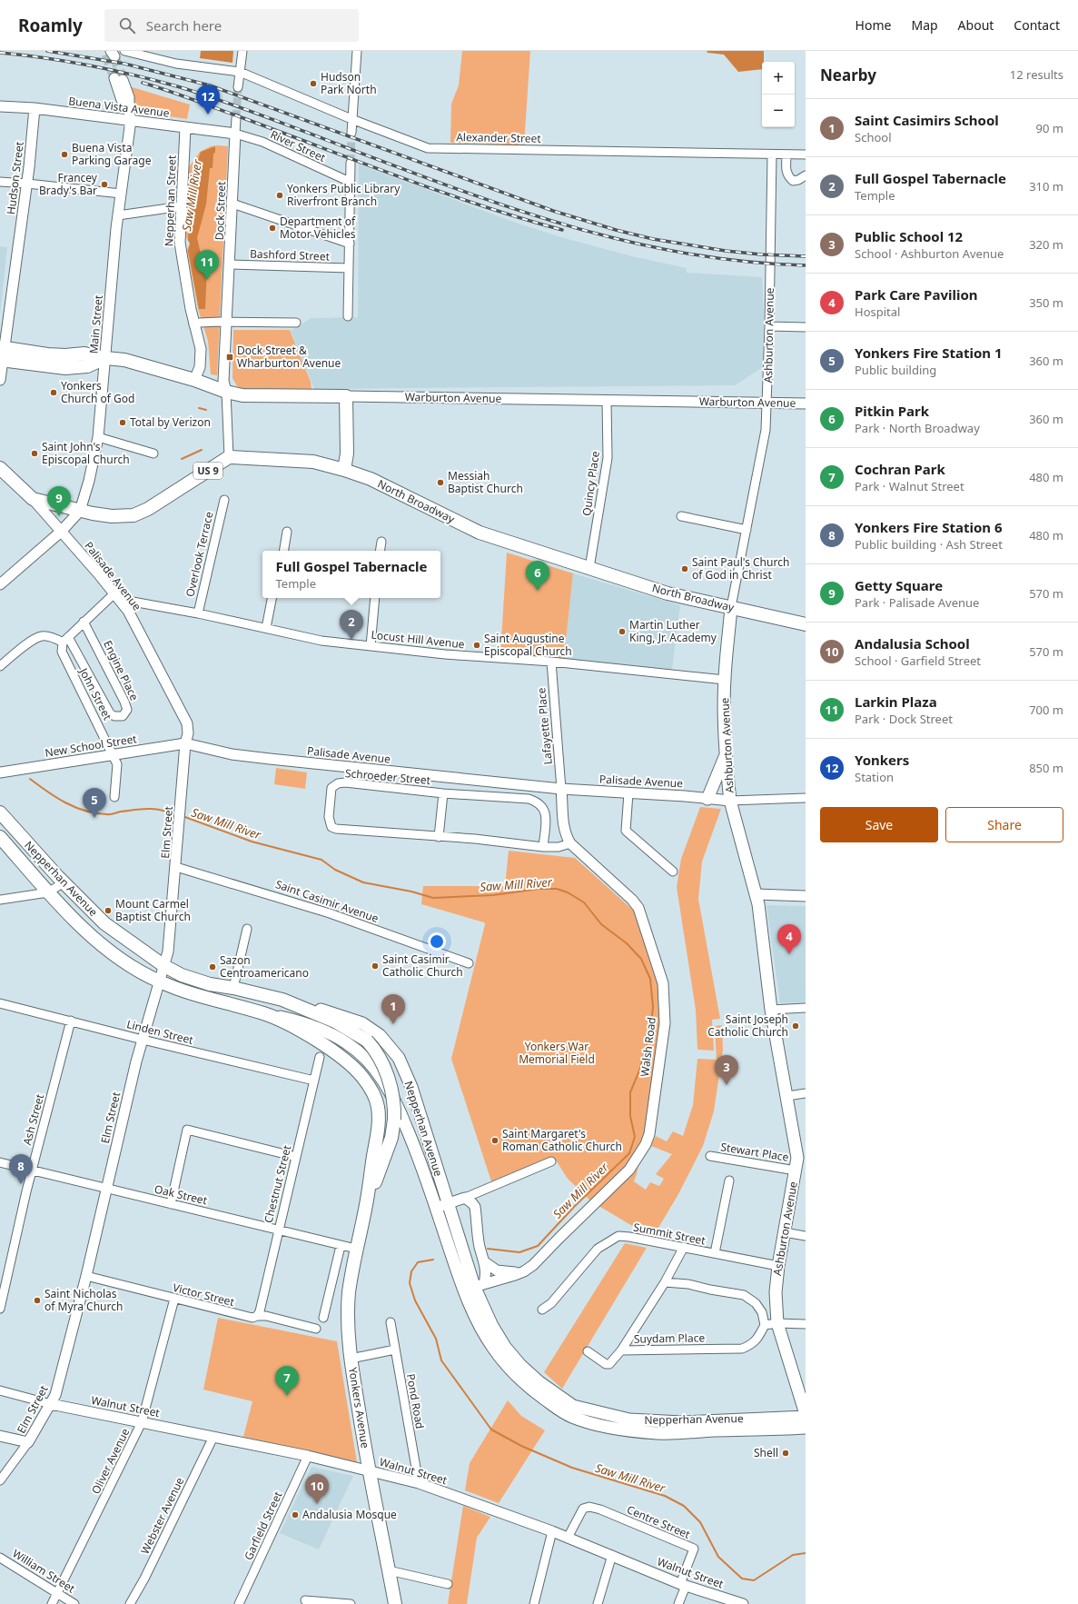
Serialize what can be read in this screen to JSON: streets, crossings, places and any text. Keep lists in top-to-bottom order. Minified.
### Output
{"streets":{"main road":["Ashburton Avenue","Warburton Avenue","US 9","North Broadway","Nepperhan Avenue","Yonkers Avenue"],"street":["Buena Vista Avenue","Alexander Street","River Street","Hudson Street","Nepperhan Street","Dock Street","Bashford Street","Main Street","Quincy Place","Overlook Terrace","Palisade Avenue","Locust Hill Avenue","Engine Place","John Street","Lafayette Place","New School Street","Schroeder Street","Elm Street","Saint Casimir Avenue","Linden Street","Walsh Road","Ash Street","Stewart Place","Chestnut Street","Oak Street","Summit Street","Victor Street","Suydam Place","Pond Road","Walnut Street","Oliver Avenue","Webster Avenue","Centre Street","Garfield Street","William Street"]},"crossings":[["Buena Vista Avenue","River Street"],["Buena Vista Avenue","Hudson Street"],["Buena Vista Avenue","Nepperhan Street"],["Buena Vista Avenue","Dock Street"],["Buena Vista Avenue","Main Street"],["Alexander Street","Ashburton Avenue"],["River Street","Dock Street"],["Hudson Street","Warburton Avenue"],["Nepperhan Street","Warburton Avenue"],["Dock Street","Bashford Street"],["Dock Street","Warburton Avenue"],["Main Street","Warburton Avenue"],["Main Street","US 9"],["Main Street","Palisade Avenue"],["Ashburton Avenue","Warburton Avenue"],["Ashburton Avenue","North Broadway"],["Ashburton Avenue","Palisade Avenue"],["Ashburton Avenue","Locust Hill Avenue"],["Ashburton Avenue","Nepperhan Avenue"],["Ashburton Avenue","Stewart Place"],["Ashburton Avenue","Summit Street"],["Warburton Avenue","Quincy Place"],["US 9","North Broadway"],["US 9","Palisade Avenue"],["Quincy Place","North Broadway"],["Overlook Terrace","Locust Hill Avenue"],["Palisade Avenue","Locust Hill Avenue"],["Palisade Avenue","Lafayette Place"],["Palisade Avenue","New School Street"],["Palisade Avenue","Elm Street"],["Palisade Avenue","Walsh Road"],["Locust Hill Avenue","Lafayette Place"],["Engine Place","John Street"],["John Street","New School Street"],["Lafayette Place","Walsh Road"],["New School Street","Elm Street"],["Schroeder Street","Walsh Road"],["Elm Street","Nepperhan Avenue"],["Elm Street","Saint Casimir Avenue"],["Elm Street","Linden Street"],["Elm Street","Oak Street"],["Elm Street","Victor Street"],["Elm Street","Walnut Street"],["Nepperhan Avenue","Walsh Road"],["Nepperhan Avenue","Yonkers Avenue"],["Linden Street","Ash Street"],["Linden Street","Chestnut Street"],["Ash Street","Oak Street"],["Chestnut Street","Oak Street"],["Chestnut Street","Victor Street"],["Oak Street","Yonkers Avenue"],["Summit Street","Suydam Place"],["Victor Street","Oliver Avenue"],["Pond Road","Walnut Street"],["Walnut Street","Yonkers Avenue"],["Walnut Street","Oliver Avenue"],["Walnut Street","Webster Avenue"],["Walnut Street","Centre Street"],["Walnut Street","Garfield Street"],["Oliver Avenue","William Street"]],"water":["Saw Mill River"],"parks":["Yonkers War Memorial Field"],"places":{"other":["Hudson Park North","Buena Vista Parking Garage","Francey Brady's Bar","Yonkers Public Library Riverfront Branch","Department of Motor Vehicles","Yonkers Church of God","Total by Verizon","Saint John's Episcopal Church","Messiah Baptist Church","Saint Paul's Church of God in Christ","Martin Luther King, Jr. Academy","Saint Augustine Episcopal Church","Mount Carmel Baptist Church","Saint Casimir Catholic Church","Sazon Centroamericano","Saint Joseph Catholic Church","Saint Margaret's Roman Catholic Church","Saint Nicholas of Myra Church","Shell","Andalusia Mosque"],"transit":["Dock Street & Wharburton Avenue"]},"page":{"header":"Roamly","search":"Search here","nav":["Home","Map","About","Contact"],"heading":["Nearby","12 results"],"map_buttons":["+","−"],"pins":["12","11","9","6","2","5","4","1","3","8","7","10"],"list":[{"mark":"1","name":"Saint Casimirs School","note":"School","value":"90 m"},{"mark":"2","name":"Full Gospel Tabernacle","note":"Temple","value":"310 m"},{"mark":"3","name":"Public School 12","note":"School · Ashburton Avenue","value":"320 m"},{"mark":"4","name":"Park Care Pavilion","note":"Hospital","value":"350 m"},{"mark":"5","name":"Yonkers Fire Station 1","note":"Public building","value":"360 m"},{"mark":"6","name":"Pitkin Park","note":"Park · North Broadway","value":"360 m"},{"mark":"7","name":"Cochran Park","note":"Park · Walnut Street","value":"480 m"},{"mark":"8","name":"Yonkers Fire Station 6","note":"Public building · Ash Street","value":"480 m"},{"mark":"9","name":"Getty Square","note":"Park · Palisade Avenue","value":"570 m"},{"mark":"10","name":"Andalusia School","note":"School · Garfield Street","value":"570 m"},{"mark":"11","name":"Larkin Plaza","note":"Park · Dock Street","value":"700 m"},{"mark":"12","name":"Yonkers","note":"Station","value":"850 m"}],"popup":["Full Gospel Tabernacle","Temple"],"buttons":["Save","Share"]}}
